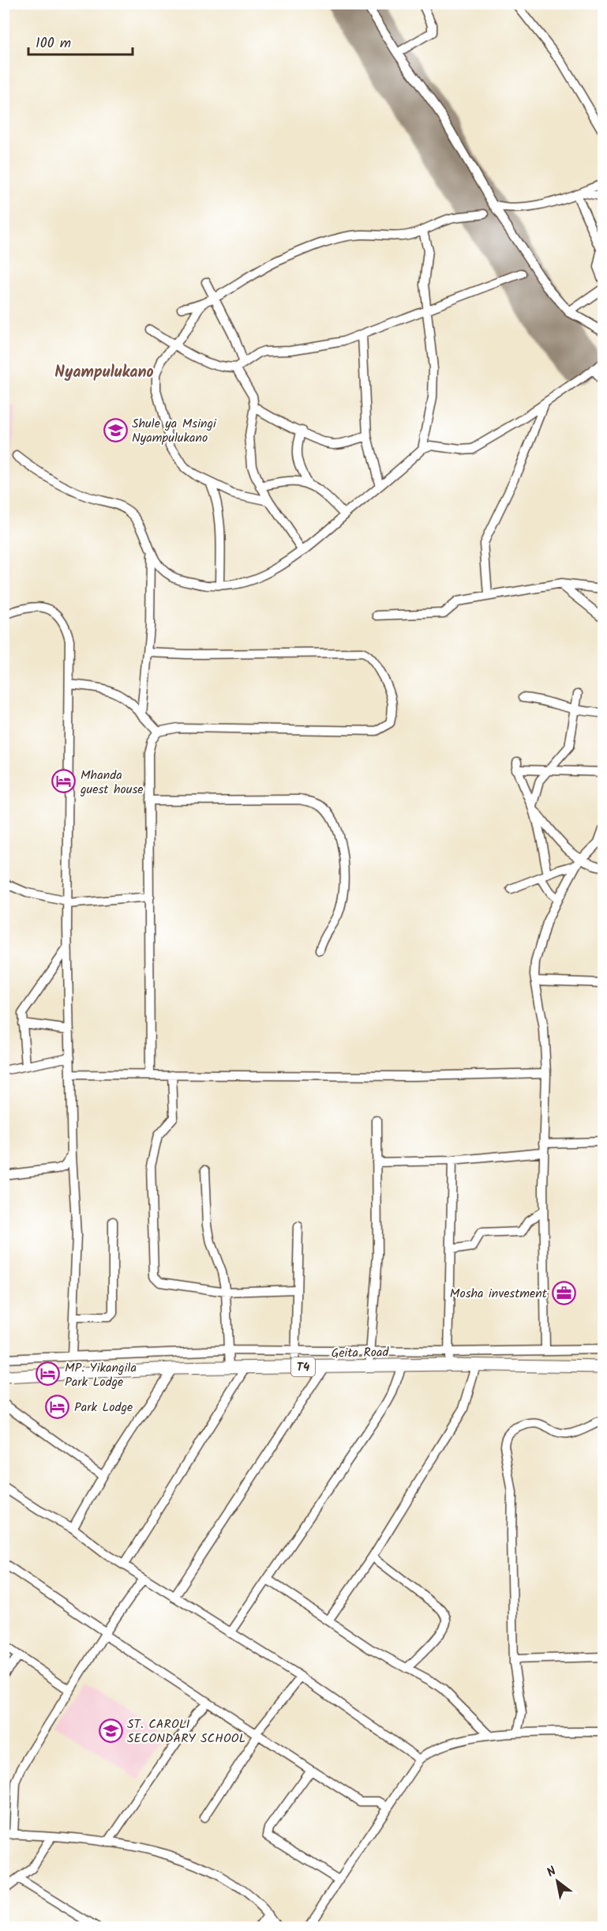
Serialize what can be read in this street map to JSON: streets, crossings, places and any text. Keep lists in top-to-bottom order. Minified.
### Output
{"streets":{"highway":["Geita Road","T4"]},"districts":["Nyampulukano"],"places":{"school or university":["Shule ya Msingi Nyampulukano","ST. CAROLI SECONDARY SCHOOL"],"hotel":["Mhanda guest house","MP. Yikangila Park Lodge","Park Lodge"],"office":["Mosha investment"]},"scale_bar":"100 m","north":"top left"}
